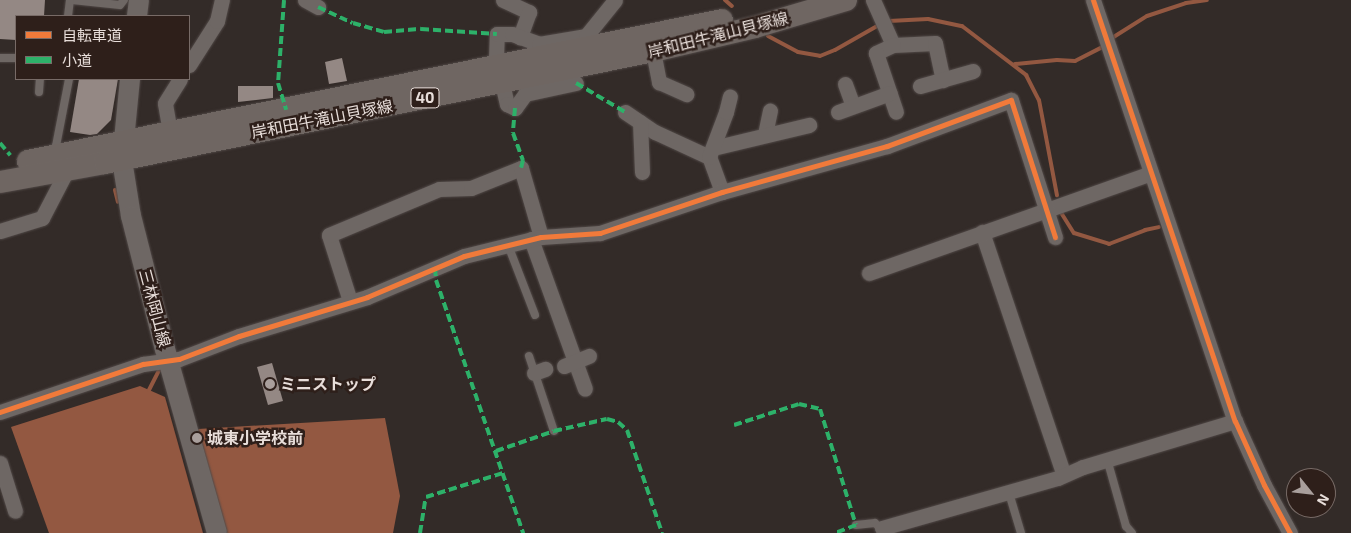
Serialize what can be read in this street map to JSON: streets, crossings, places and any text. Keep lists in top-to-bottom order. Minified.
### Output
{"streets":{"main road":["岸和田牛滝山貝塚線","40","三林岡山線"]},"crossings":[["岸和田牛滝山貝塚線","三林岡山線"]],"places":["ミニストップ","城東小学校前"],"legend":["自転車道","小道"],"north":"bottom right"}
